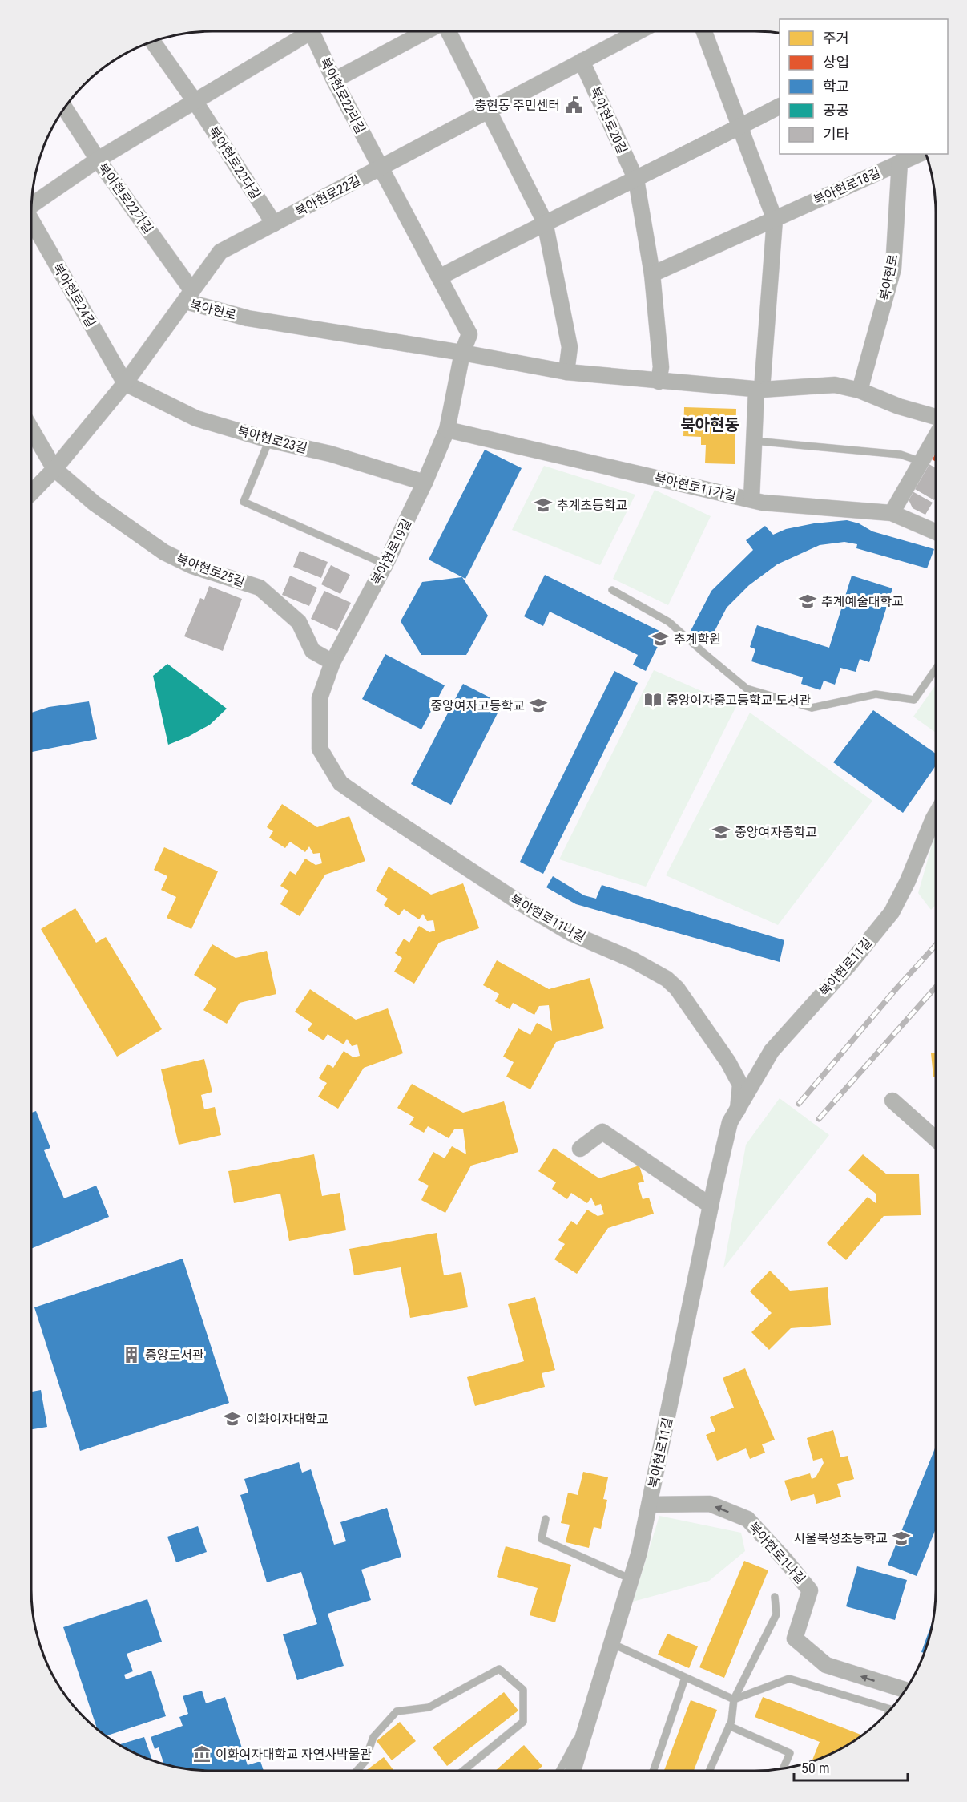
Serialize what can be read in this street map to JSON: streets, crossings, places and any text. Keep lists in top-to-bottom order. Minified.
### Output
{"streets":{"street":["북아현로22라길","북아현로20길","북아현로22다길","북아현로18길","북아현로22길","북아현로22가길","북아현로","북아현로24길","북아현로23길","북아현로11가길","북아현로19길","북아현로25길","북아현로11나길","북아현로11길","북아현로1나길"]},"crossings":[["북아현로22라길","북아현로22길"],["북아현로20길","북아현로22길"],["북아현로22다길","북아현로22길"],["북아현로18길","북아현로"],["북아현로22길","북아현로22가길"],["북아현로22길","북아현로"],["북아현로22가길","북아현로"],["북아현로","북아현로24길"],["북아현로","북아현로23길"],["북아현로","북아현로19길"],["북아현로","북아현로25길"],["북아현로24길","북아현로23길"],["북아현로23길","북아현로19길"],["북아현로11가길","북아현로19길"],["북아현로19길","북아현로25길"],["북아현로19길","북아현로11나길"],["북아현로11나길","북아현로11길"],["북아현로11길","북아현로1나길"]],"one_way":["북아현로1나길"],"districts":["북아현동"],"places":{"public building":["충현동 주민센터"],"school or university":["추계초등학교","추계예술대학교","추계학원","중앙여자고등학교","중앙여자중학교","이화여자대학교","서울북성초등학교"],"library":["중앙여자중고등학교 도서관"],"building":["중앙도서관"],"museum":["이화여자대학교 자연사박물관"]},"legend":["주거","상업","학교","공공","기타"],"scale_bar":"50 m"}
